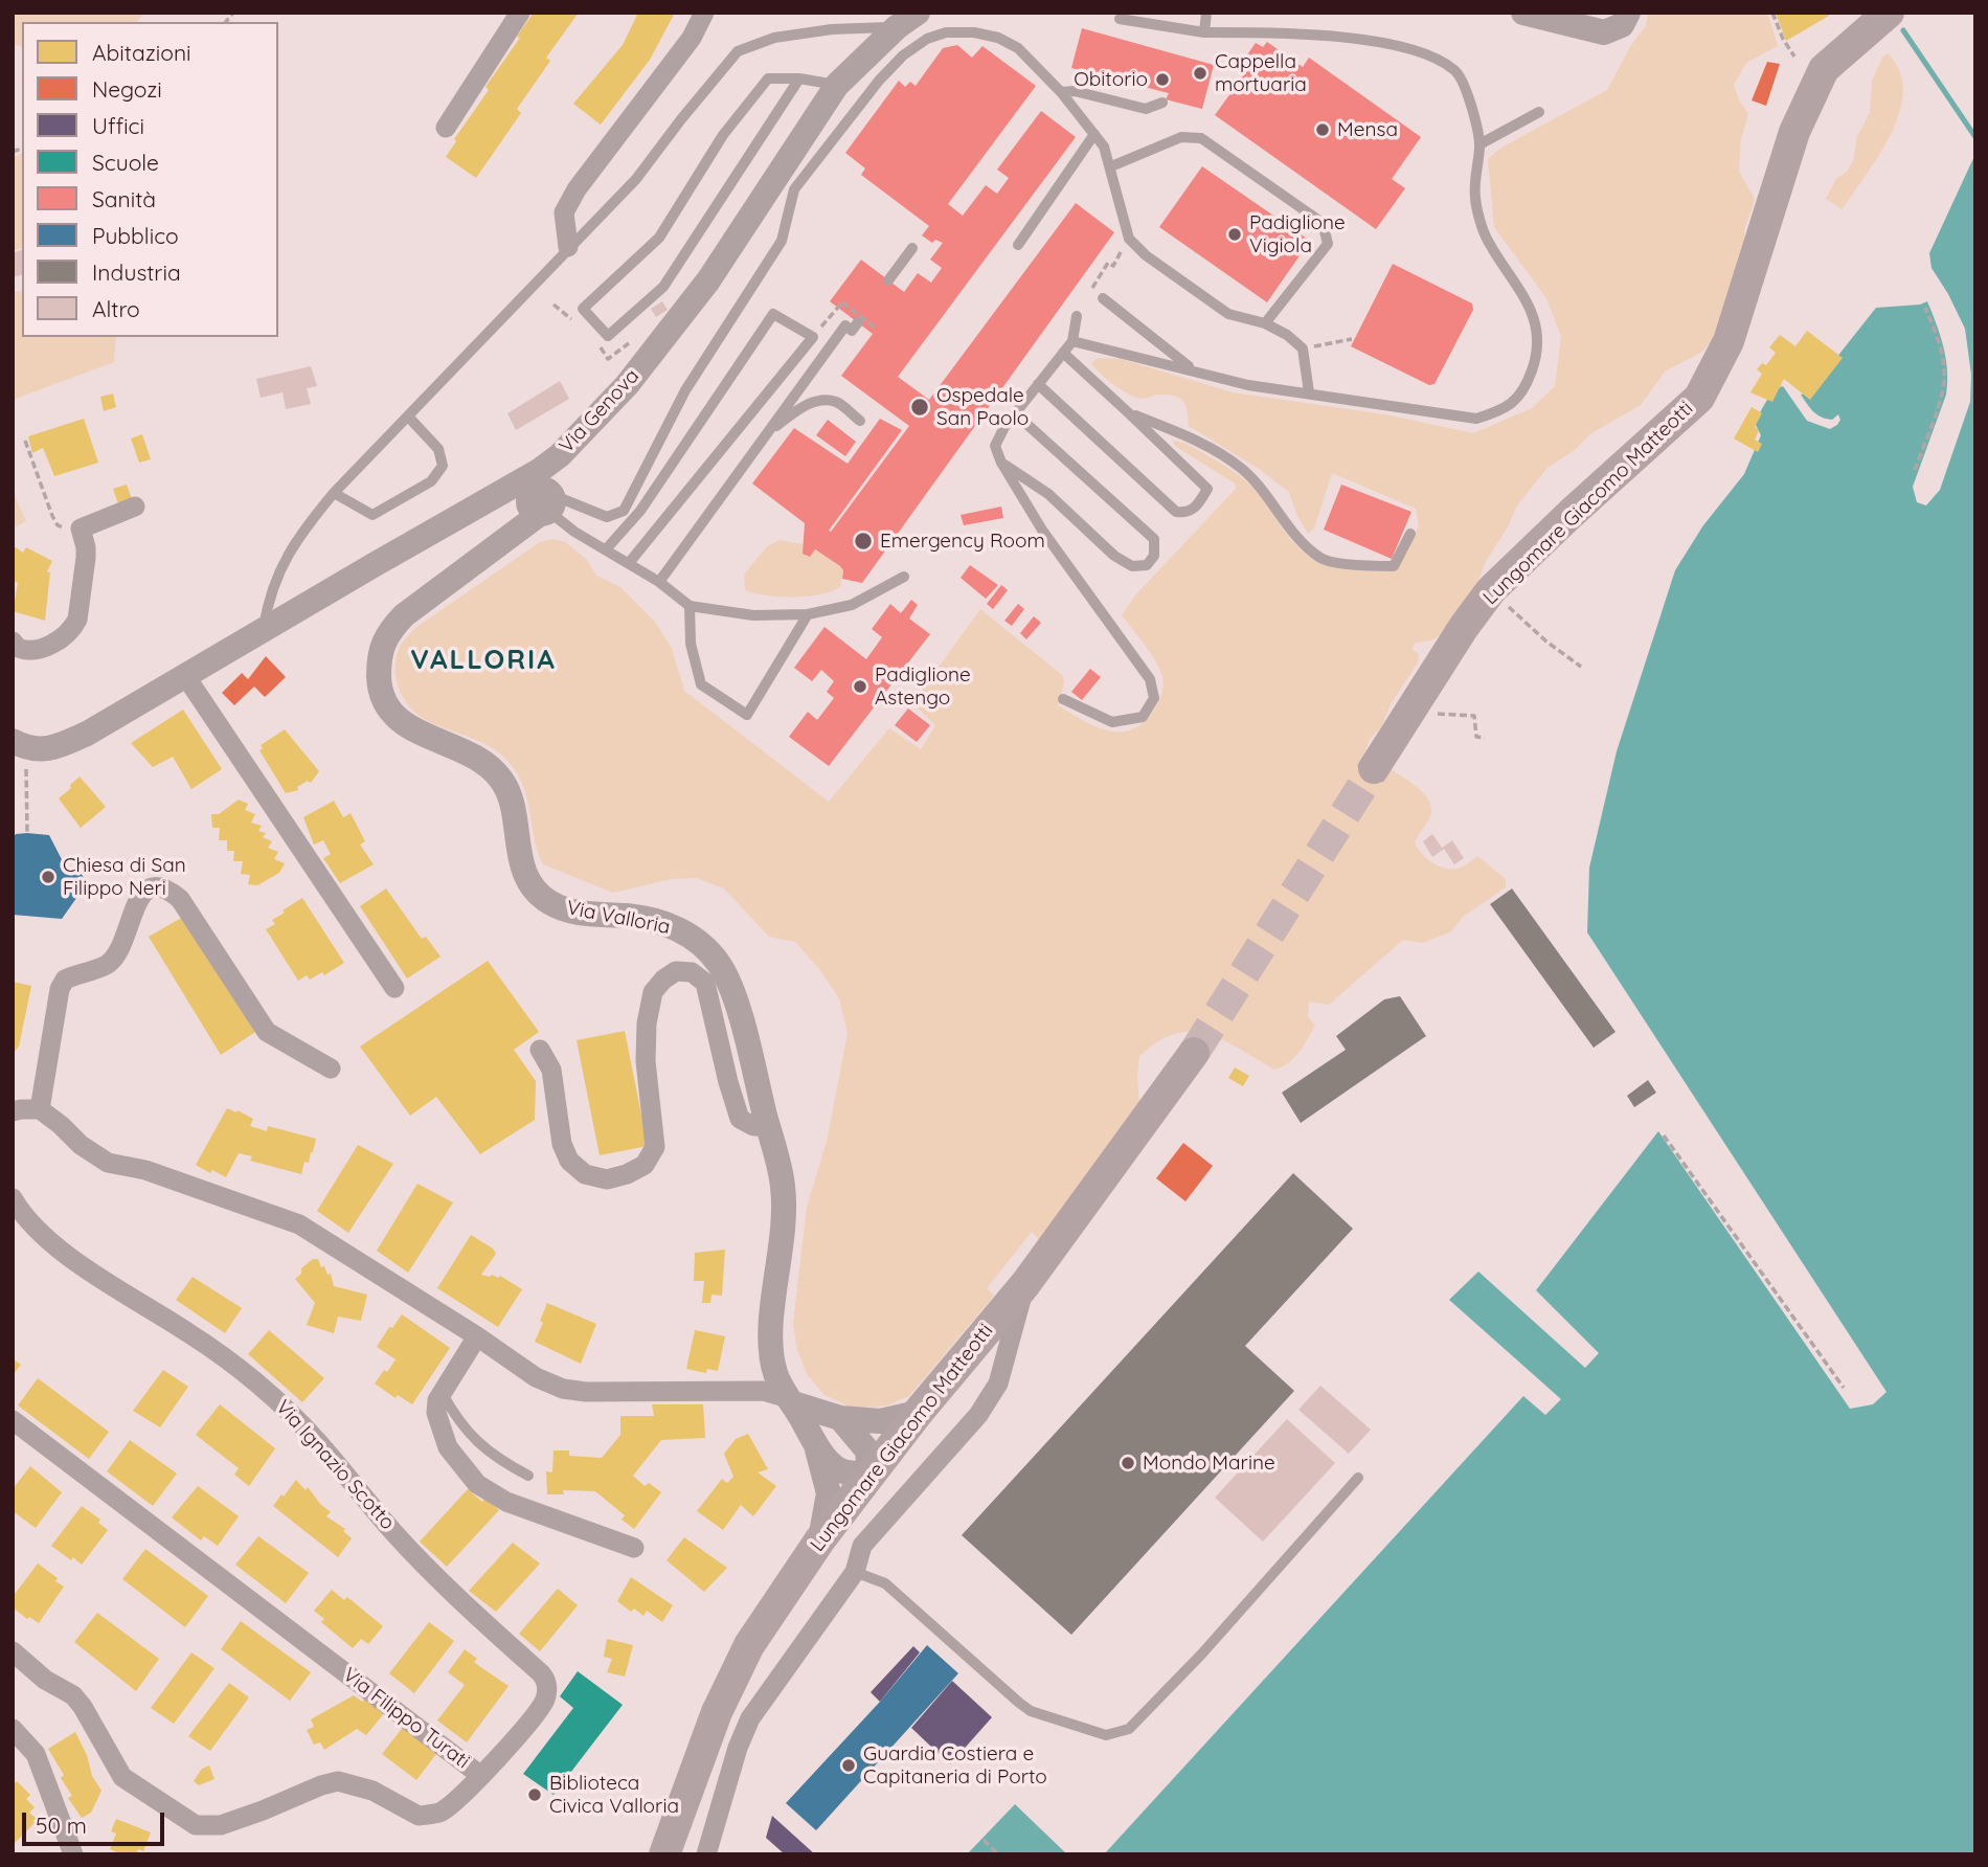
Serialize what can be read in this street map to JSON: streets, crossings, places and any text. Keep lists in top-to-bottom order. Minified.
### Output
{"streets":{"main road":["Lungomare Giacomo Matteotti"],"street":["Via Genova","Via Valloria","Via Ignazio Scotto","Via Filippo Turati"]},"crossings":[["Via Genova","Via Valloria"],["Via Ignazio Scotto","Via Filippo Turati"]],"districts":["VALLORIA"],"places":["Cappella mortuaria","Obitorio","Mensa","Padiglione Vigiola","Ospedale San Paolo","Emergency Room","Padiglione Astengo","Chiesa di San Filippo Neri","Mondo Marine","Guardia Costiera e Capitaneria di Porto","Biblioteca Civica Valloria"],"legend":["Abitazioni","Negozi","Uffici","Scuole","Sanità","Pubblico","Industria","Altro"],"scale_bar":"50 m"}
